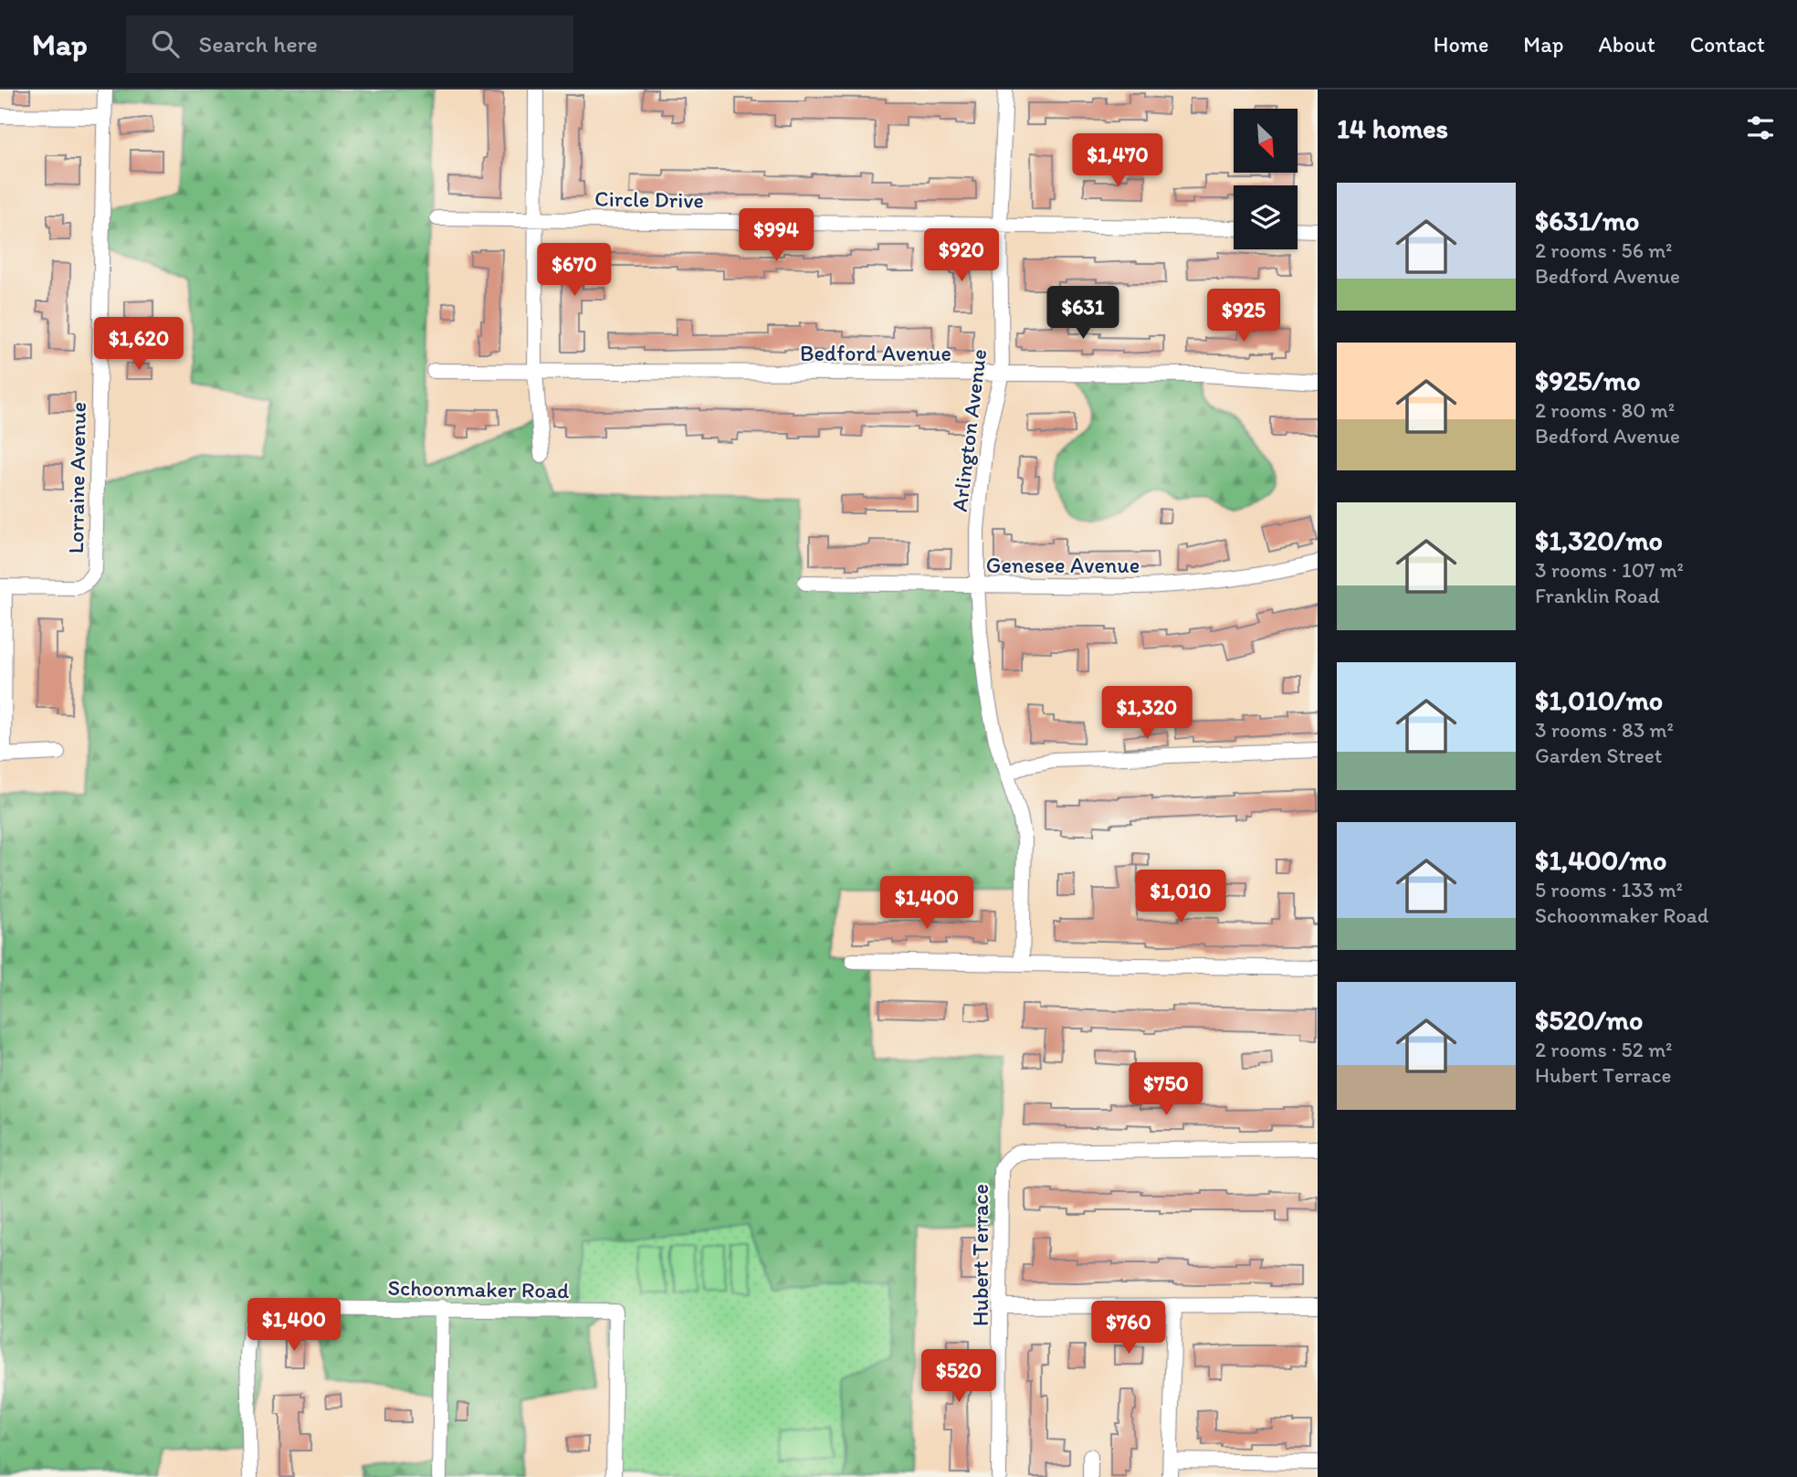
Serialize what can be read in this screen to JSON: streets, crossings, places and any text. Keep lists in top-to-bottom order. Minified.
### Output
{"streets":{"street":["Circle Drive","Bedford Avenue","Arlington Avenue","Lorraine Avenue","Genesee Avenue","Hubert Terrace","Schoonmaker Road"]},"crossings":[["Circle Drive","Arlington Avenue"],["Bedford Avenue","Arlington Avenue"],["Arlington Avenue","Genesee Avenue"]],"north":"bottom right","page":{"header":"Map","search":"Search here","nav":["Home","Map","About","Contact"],"heading":"14 homes","price":["$1,470","$994","$920","$670","$631","$925","$1,620","$1,320","$1,010","$1,400","$750","$1,400","$760","$520"],"list":[{"name":"$631/mo","note":"2 rooms · 56 m² · Bedford Avenue"},{"name":"$925/mo","note":"2 rooms · 80 m² · Bedford Avenue"},{"name":"$1,320/mo","note":"3 rooms · 107 m² · Franklin Road"},{"name":"$1,010/mo","note":"3 rooms · 83 m² · Garden Street"},{"name":"$1,400/mo","note":"5 rooms · 133 m² · Schoonmaker Road"},{"name":"$520/mo","note":"2 rooms · 52 m² · Hubert Terrace"}]}}
